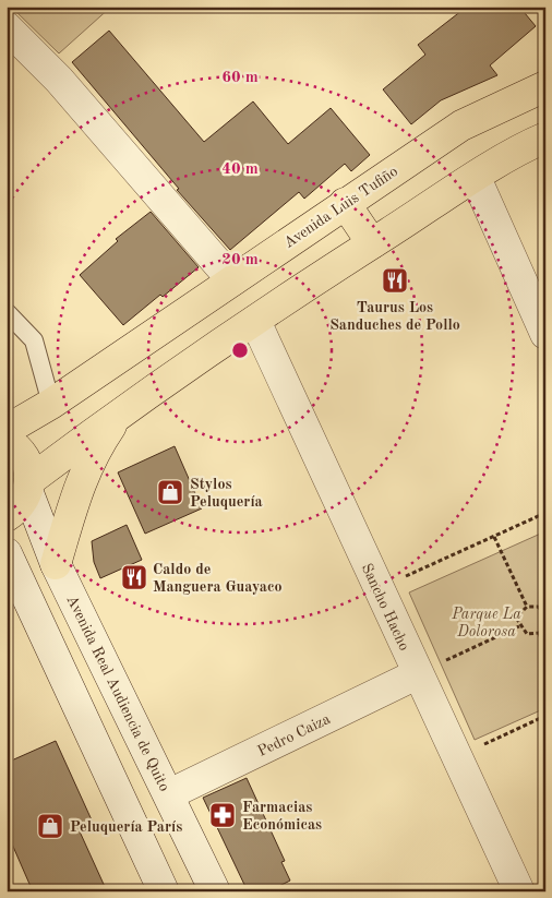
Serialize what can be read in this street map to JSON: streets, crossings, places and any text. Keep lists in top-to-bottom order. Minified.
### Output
{"streets":{"main road":["Avenida Luis Tufiño"],"street":["Sancho Hacho","Avenida Real Audiencia de Quito","Pedro Caiza"]},"crossings":[["Sancho Hacho","Pedro Caiza"],["Avenida Real Audiencia de Quito","Pedro Caiza"]],"parks":["Parque La Dolorosa"],"places":{"restaurant":["Taurus Los Sanduches de Pollo","Caldo de Manguera Guayaco"],"shop":["Stylos Peluquería","Peluquería París"],"pharmacy":["Farmacias Económicas"]},"rings":["60 m","40 m","20 m"]}
